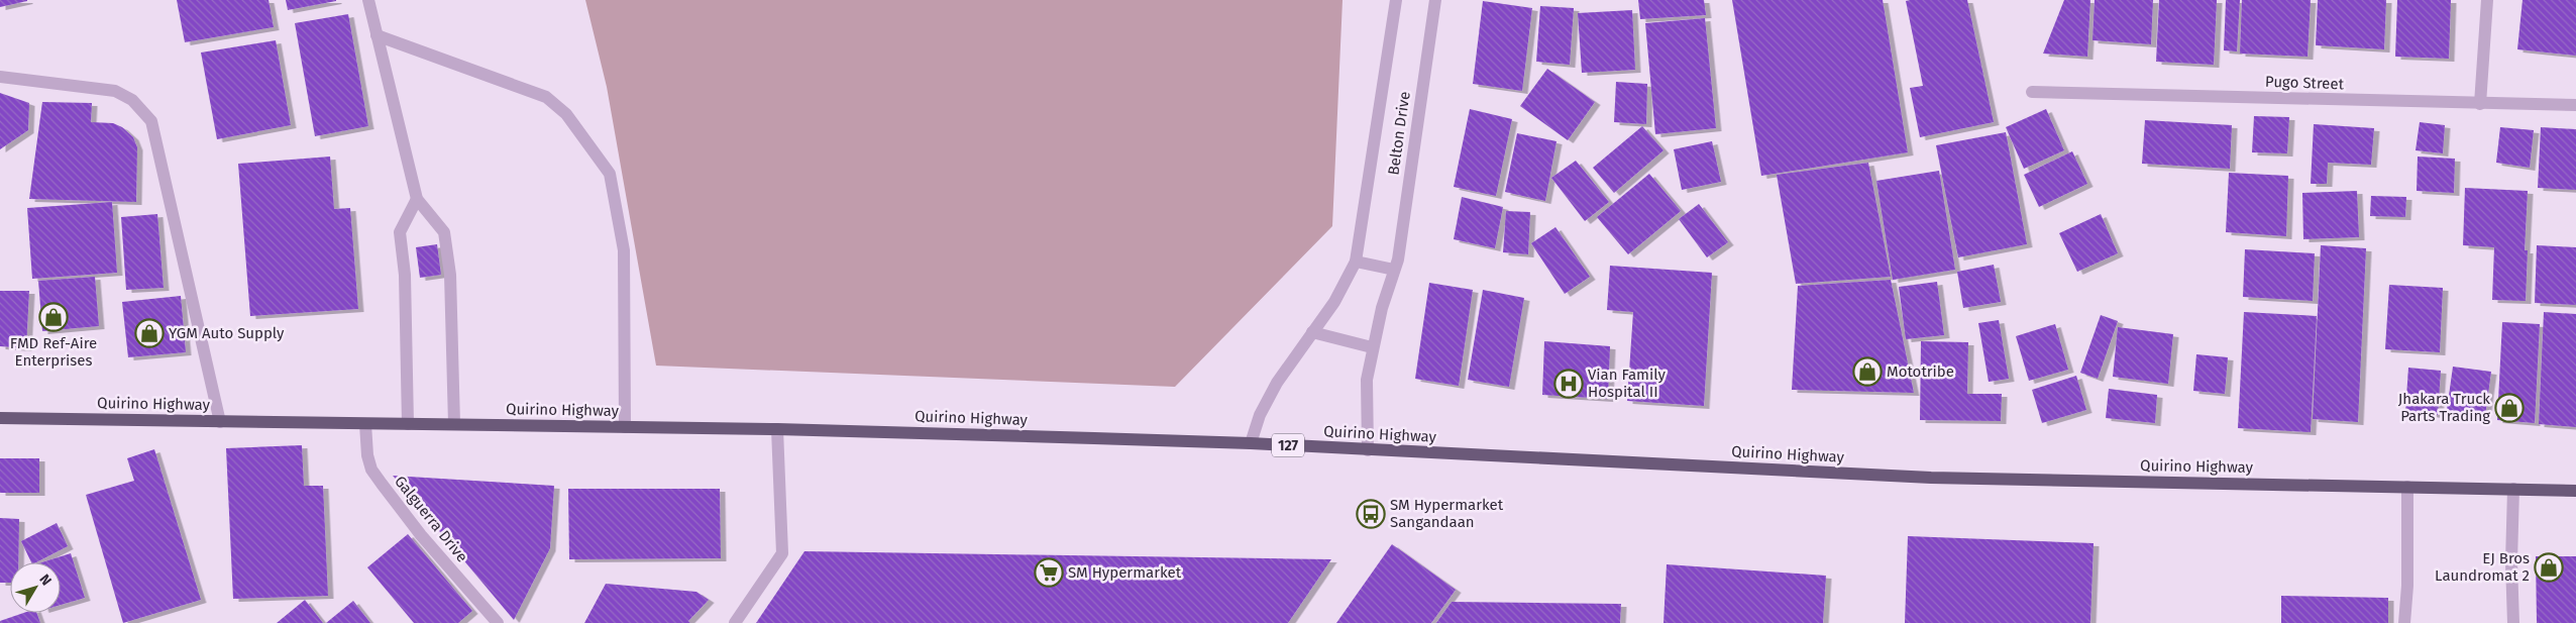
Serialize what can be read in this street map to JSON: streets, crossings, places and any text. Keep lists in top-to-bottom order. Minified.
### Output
{"streets":{"main road":["Quirino Highway","127"],"street":["Pugo Street","Belton Drive","Galguerra Drive"]},"crossings":[["Belton Drive","Quirino Highway"],["Quirino Highway","Galguerra Drive"]],"places":{"shop":["FMD Ref-Aire Enterprises","YGM Auto Supply","Mototribe","Jhakara Truck Parts Trading","EJ Bros Laundromat 2"],"hospital":["Vian Family Hospital II"],"bus stop":["SM Hypermarket Sangandaan"],"supermarket":["SM Hypermarket"]},"north":"top right"}
